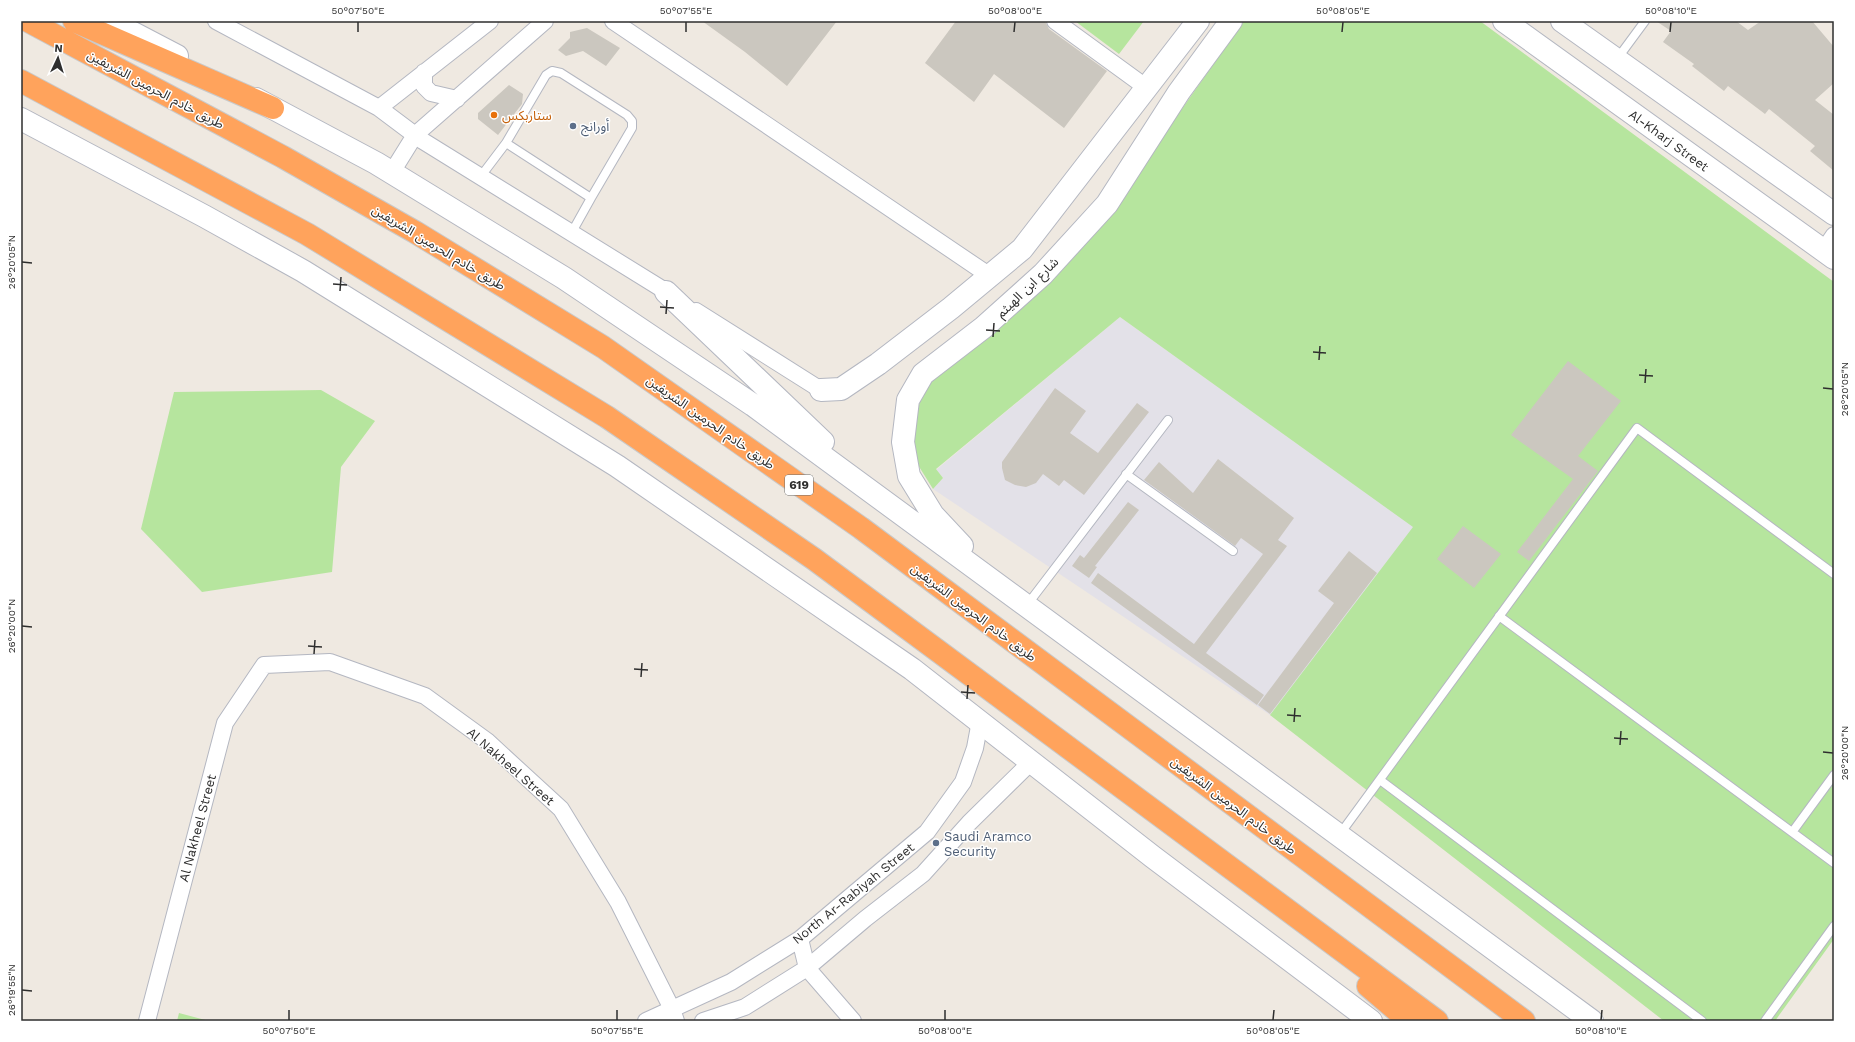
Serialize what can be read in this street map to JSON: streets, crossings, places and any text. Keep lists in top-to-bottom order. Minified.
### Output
{"streets":{"highway":["طريق خادم الحرمين الشريفين","619"],"main road":["Al-Kharj Street","شارع ابن الهيثم"],"street":["Al Nakheel Street","North Ar-Rabiyah Street"]},"crossings":[["Al Nakheel Street","North Ar-Rabiyah Street"]],"places":["ستاربكس","أورانج","Saudi Aramco Security"],"north":"top","coordinates":["50°07'50\"E","50°07'55\"E","50°08'00\"E","50°08'05\"E","50°08'10\"E","26°20'05\"N","26°20'00\"N","26°19'55\"N"]}
